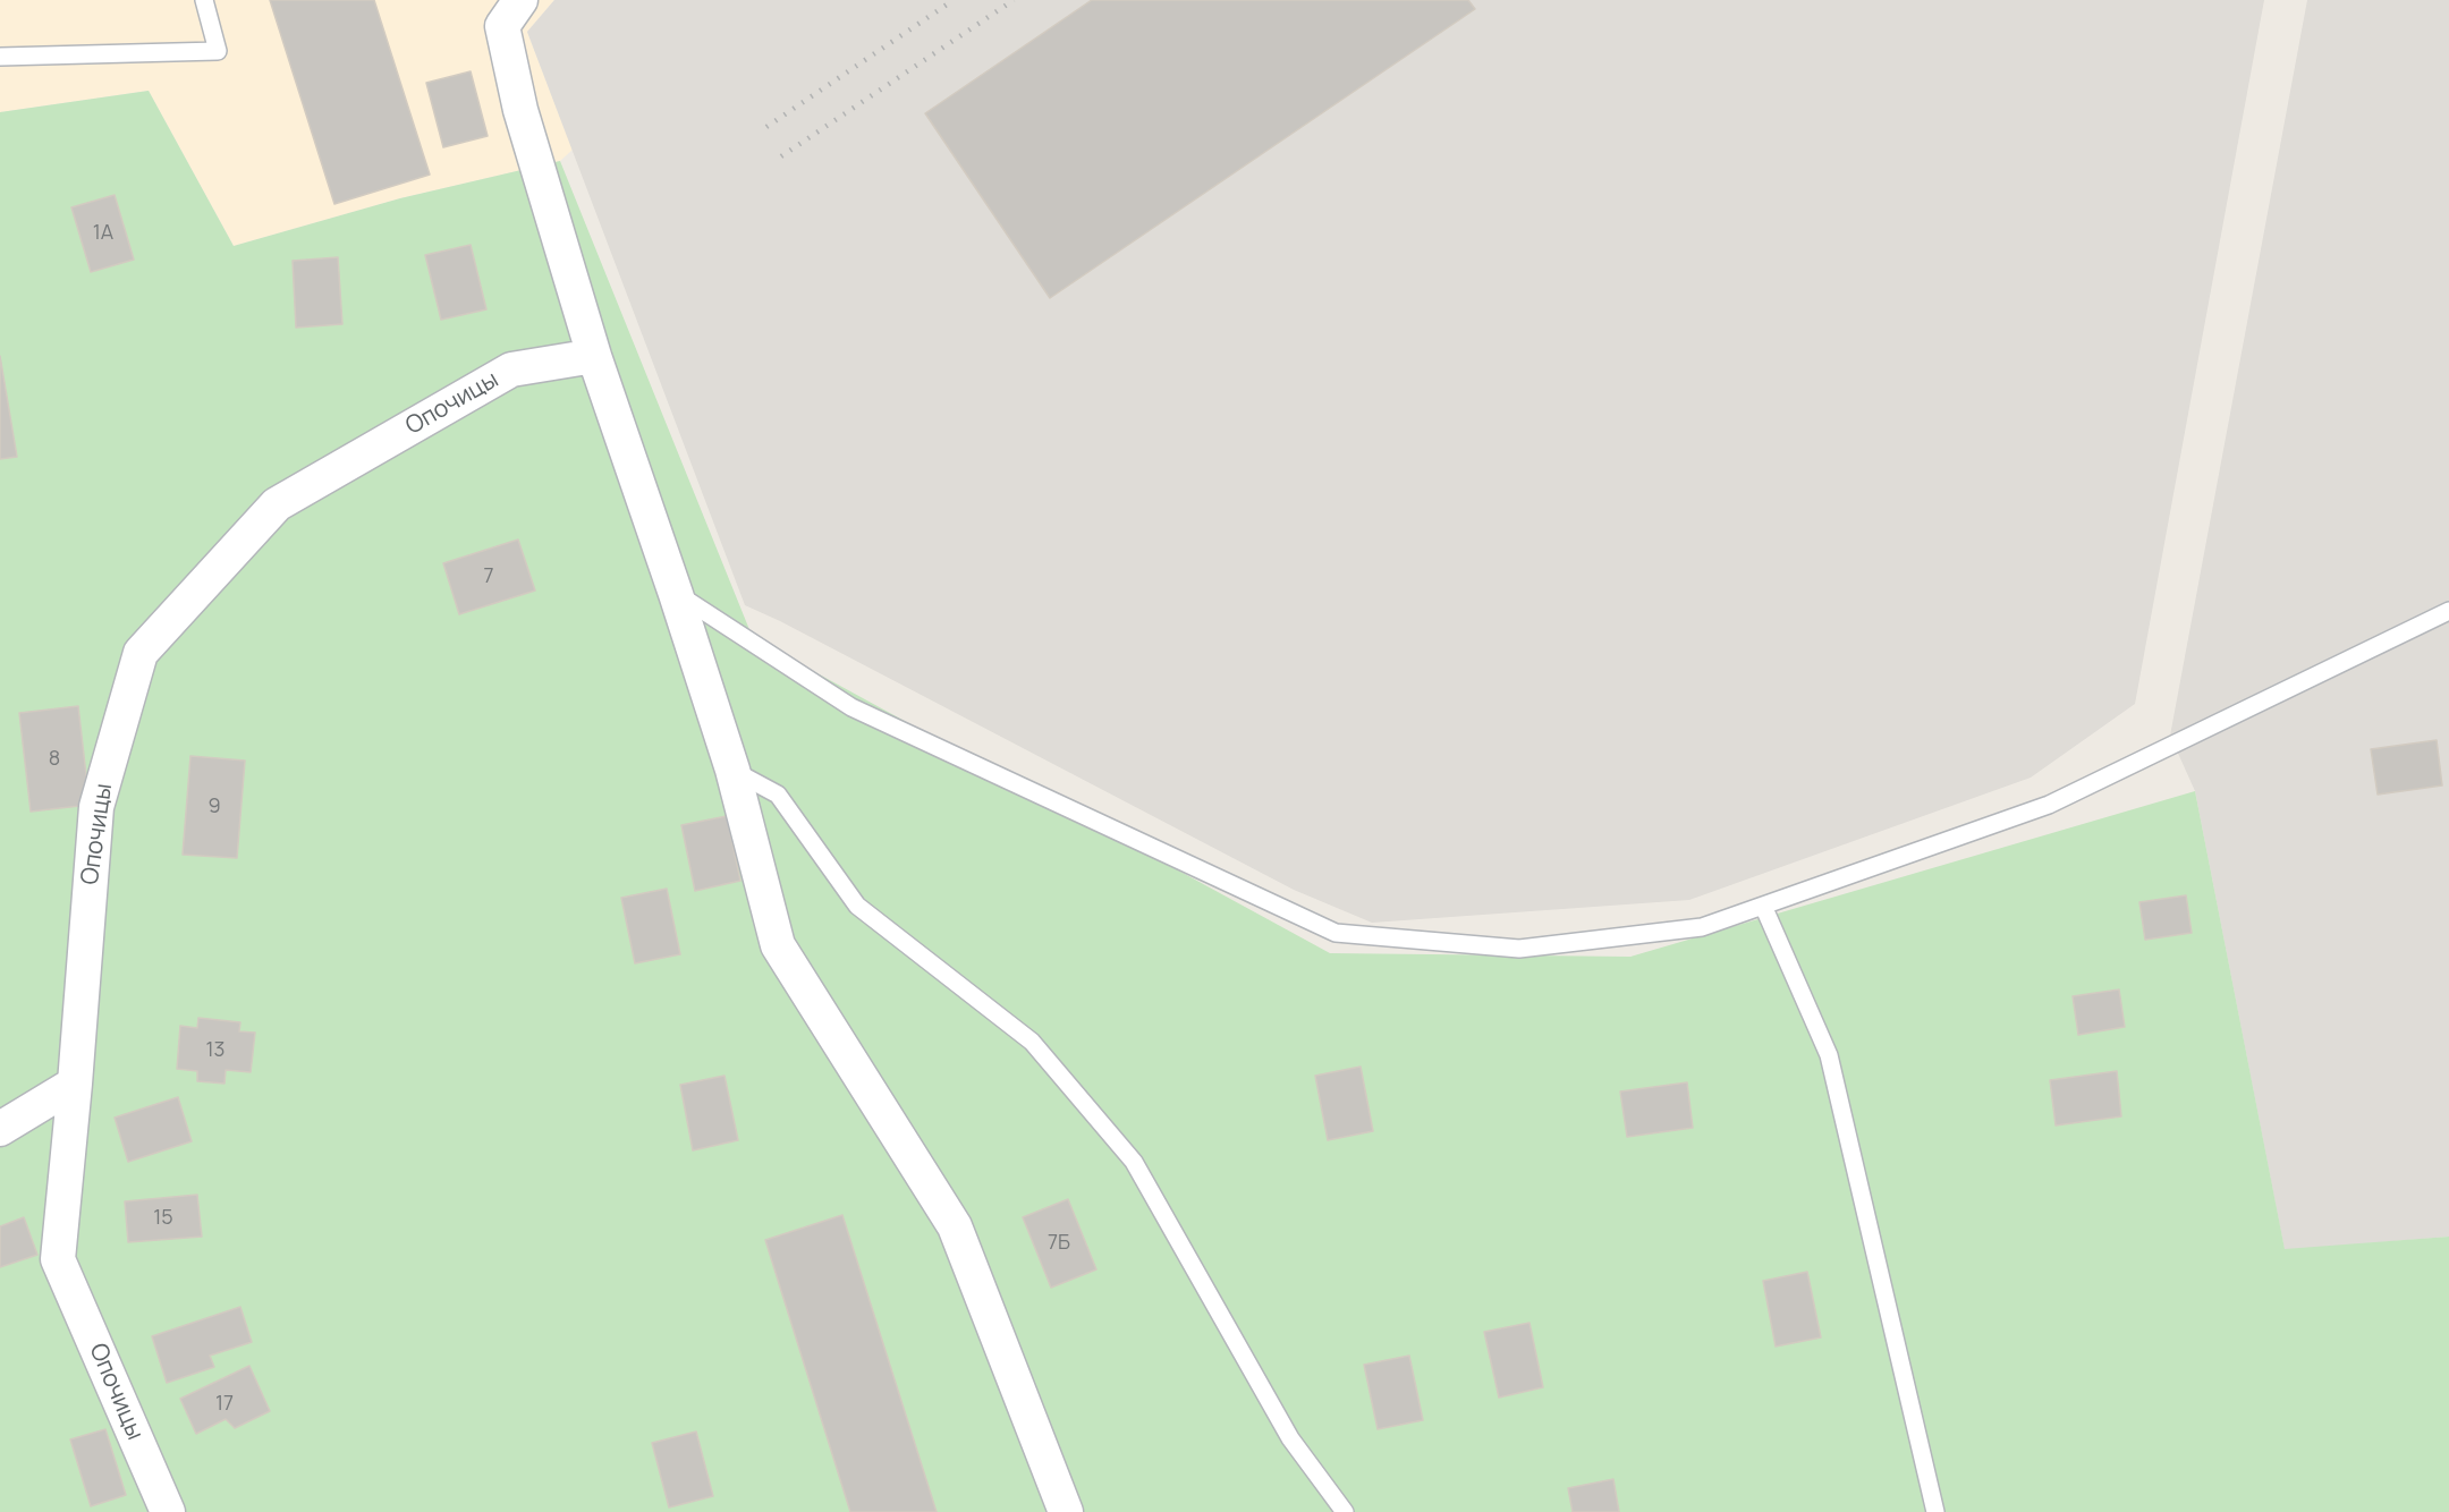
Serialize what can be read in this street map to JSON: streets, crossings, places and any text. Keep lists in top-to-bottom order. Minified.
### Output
{"streets":{"street":["Опочицы"]},"house_numbers":["1А","7","8","9","13","15","7Б","17"]}
